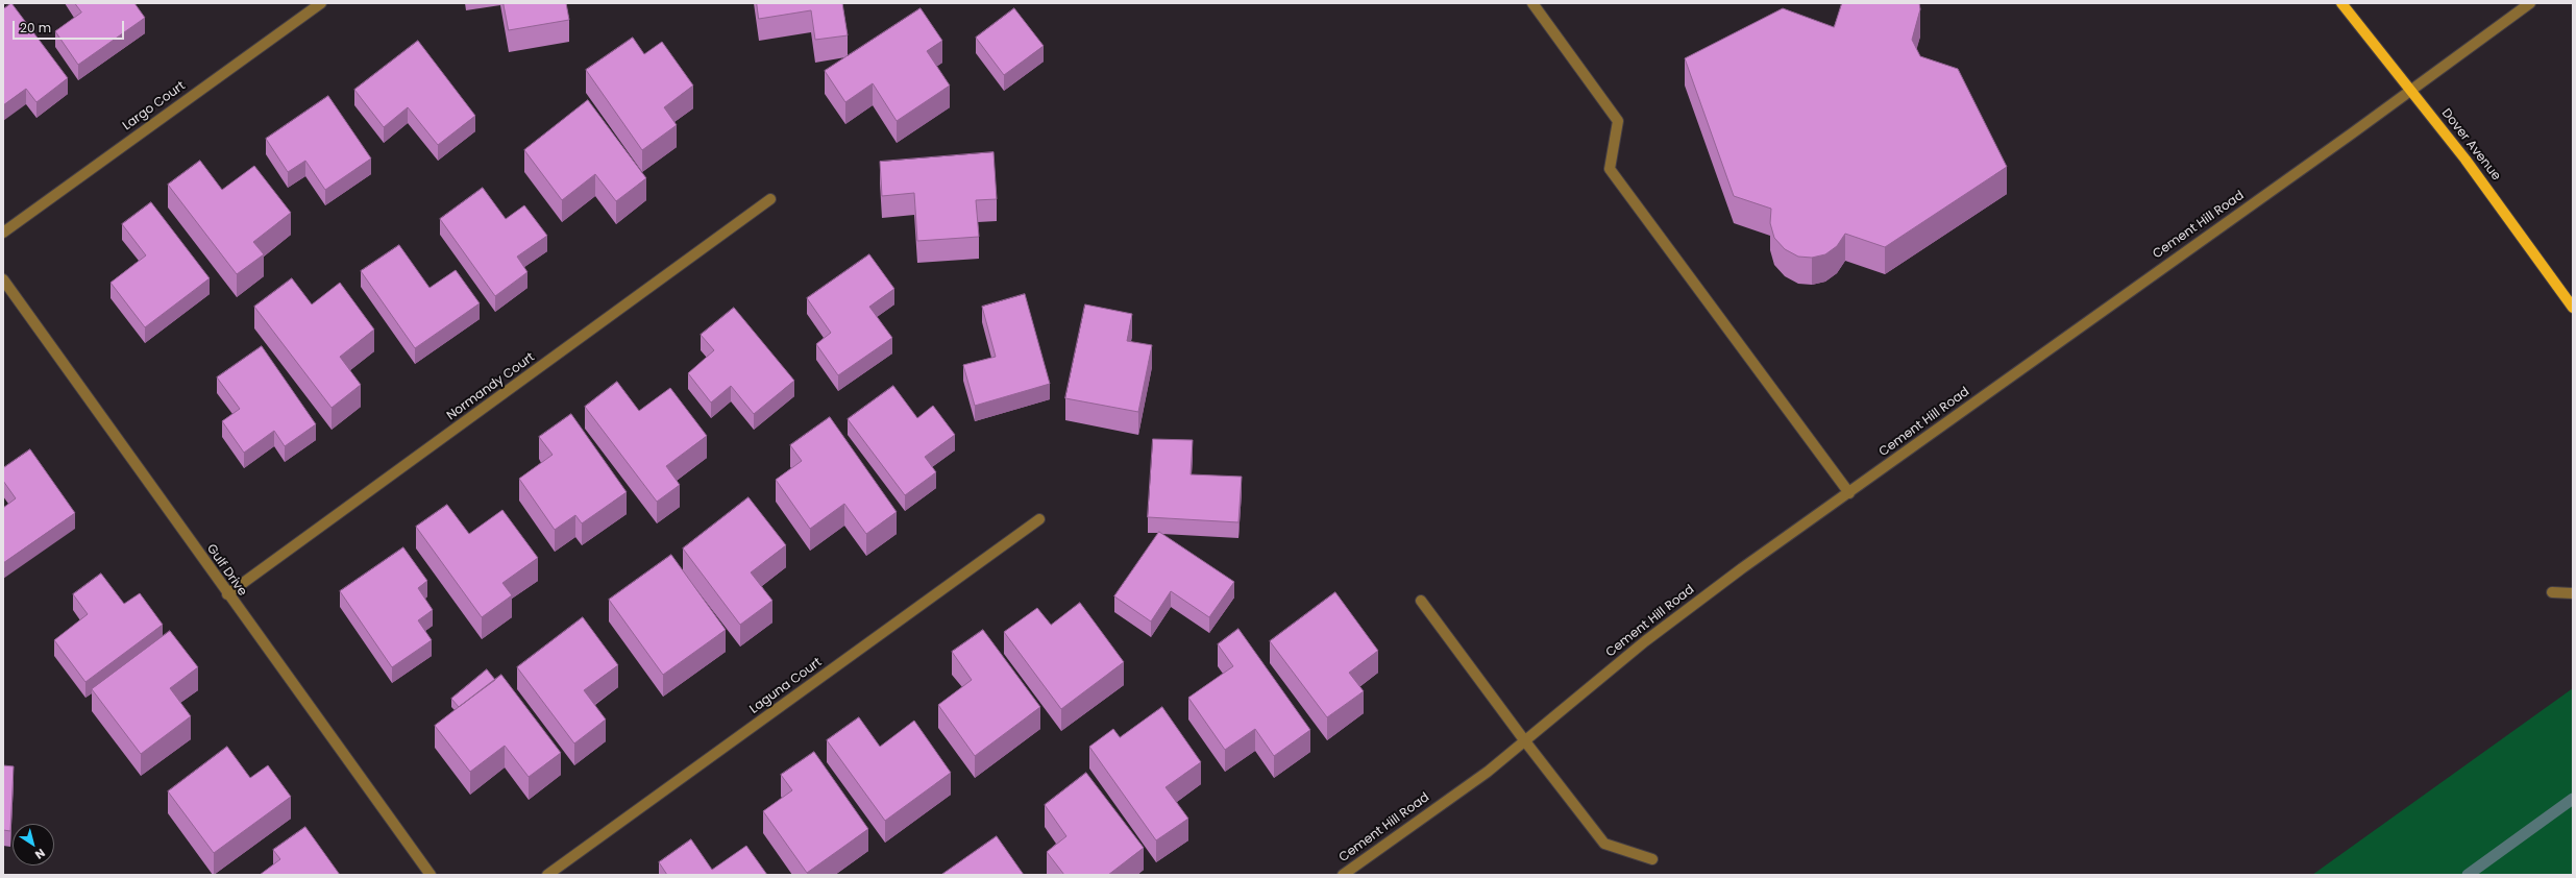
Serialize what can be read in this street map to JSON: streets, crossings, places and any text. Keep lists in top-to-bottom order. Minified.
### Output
{"streets":{"main road":["Dover Avenue"],"street":["Largo Court","Cement Hill Road","Normandy Court","Gulf Drive","Laguna Court"]},"crossings":[["Dover Avenue","Cement Hill Road"],["Normandy Court","Gulf Drive"]],"scale_bar":"20 m","north":"bottom right"}
